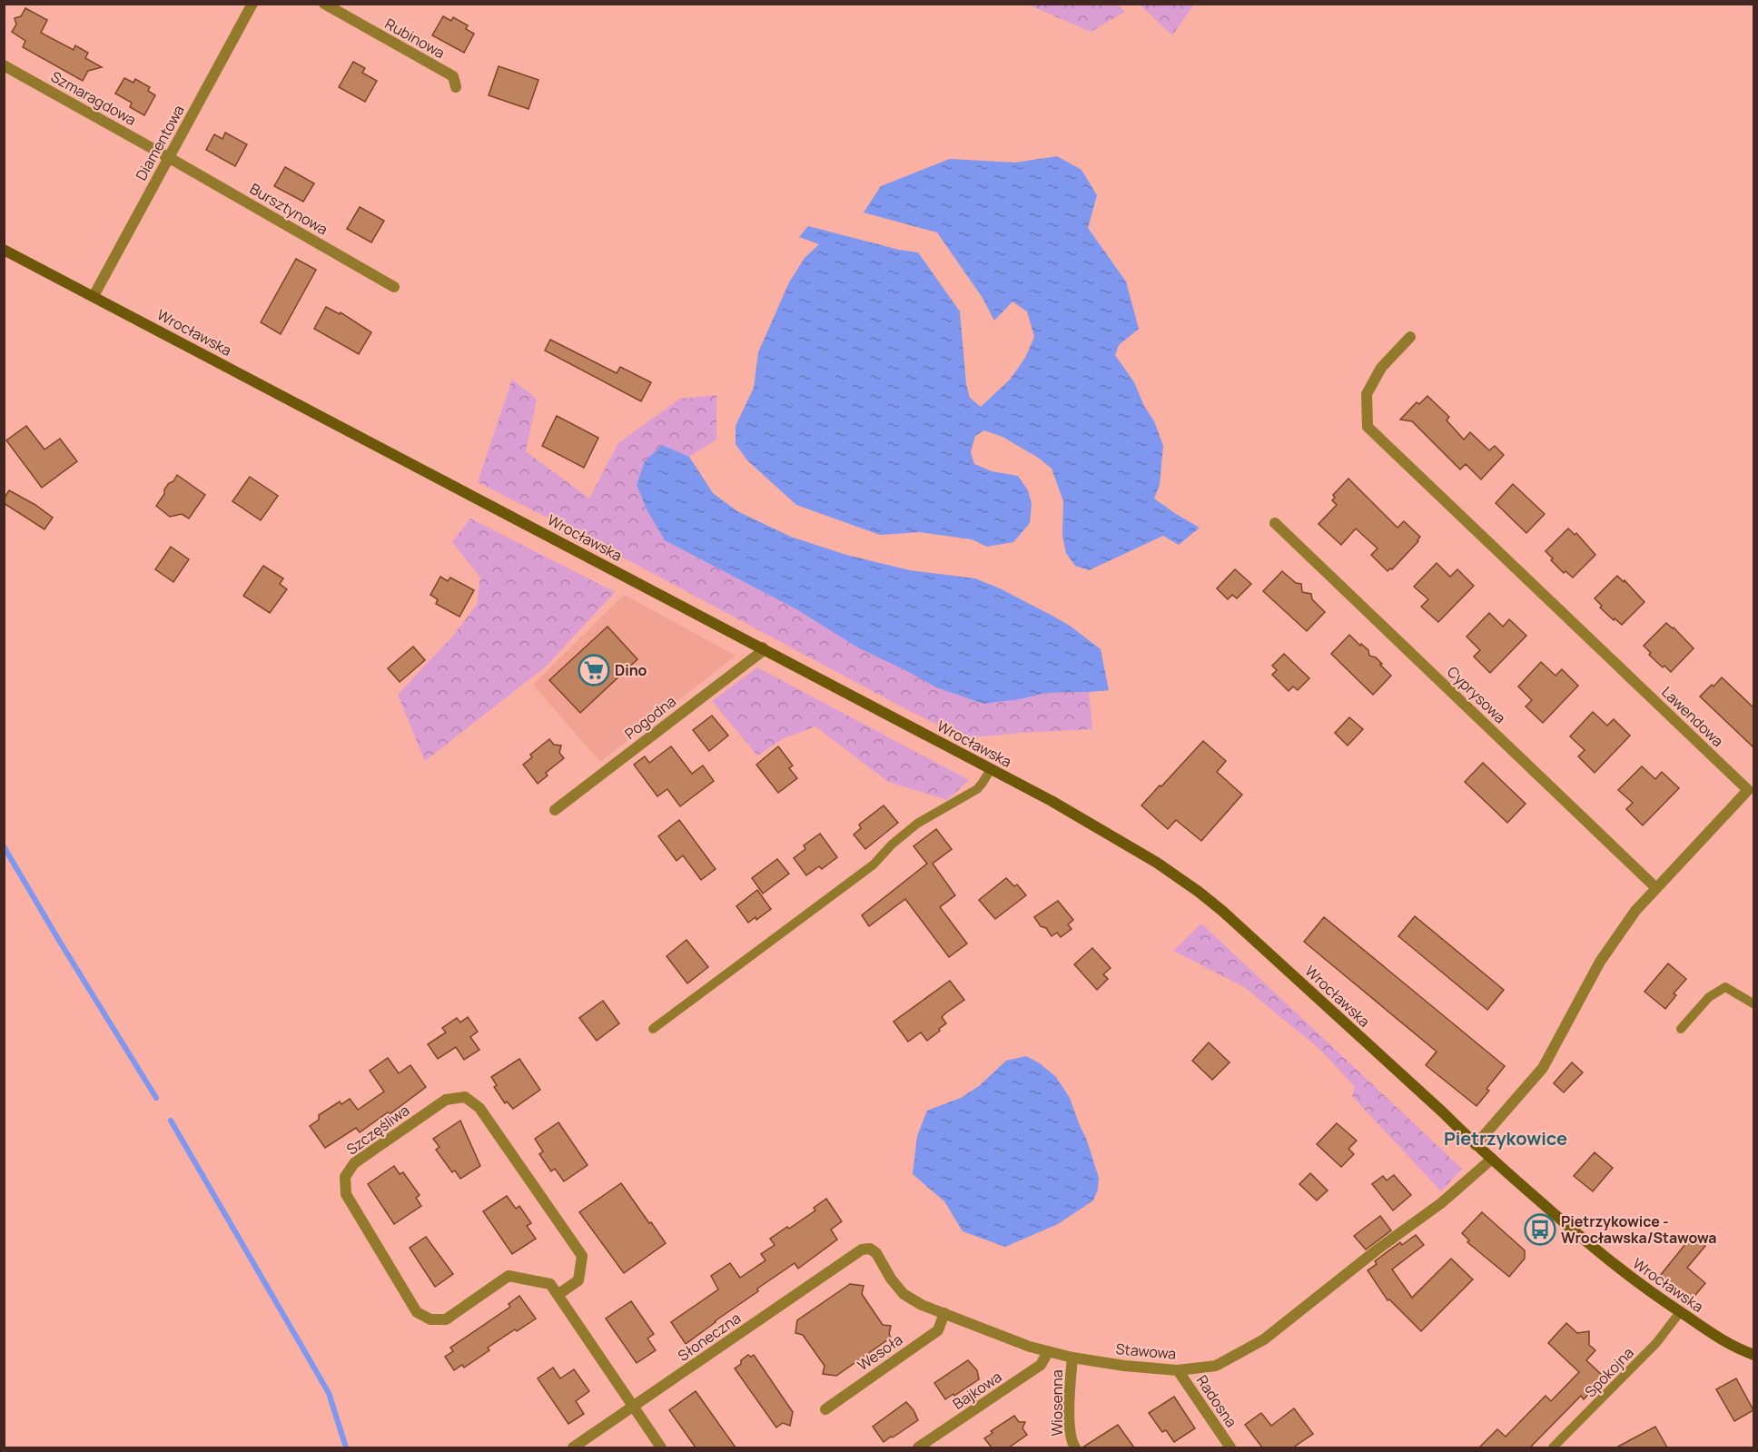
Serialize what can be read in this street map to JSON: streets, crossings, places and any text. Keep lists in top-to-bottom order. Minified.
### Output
{"streets":{"main road":["Wrocławska"],"street":["Rubinowa","Szmaragdowa","Diamentowa","Bursztynowa","Cyprysowa","Lawendowa","Pogodna","Szczęśliwa","Słoneczna","Stawowa","Wesoła","Bajkowa","Radosna","Wiosenna"],"lane":["Spokojna"]},"crossings":[["Szmaragdowa","Diamentowa"],["Szmaragdowa","Bursztynowa"],["Diamentowa","Bursztynowa"],["Diamentowa","Wrocławska"],["Wrocławska","Lawendowa"],["Wrocławska","Pogodna"],["Wrocławska","Stawowa"],["Wrocławska","Spokojna"],["Cyprysowa","Lawendowa"],["Szczęśliwa","Słoneczna"],["Słoneczna","Stawowa"],["Stawowa","Wesoła"],["Stawowa","Bajkowa"],["Stawowa","Radosna"],["Stawowa","Wiosenna"]],"districts":["Pietrzykowice"],"places":{"supermarket":["Dino"],"bus stop":["Pietrzykowice - Wrocławska/Stawowa"]}}
